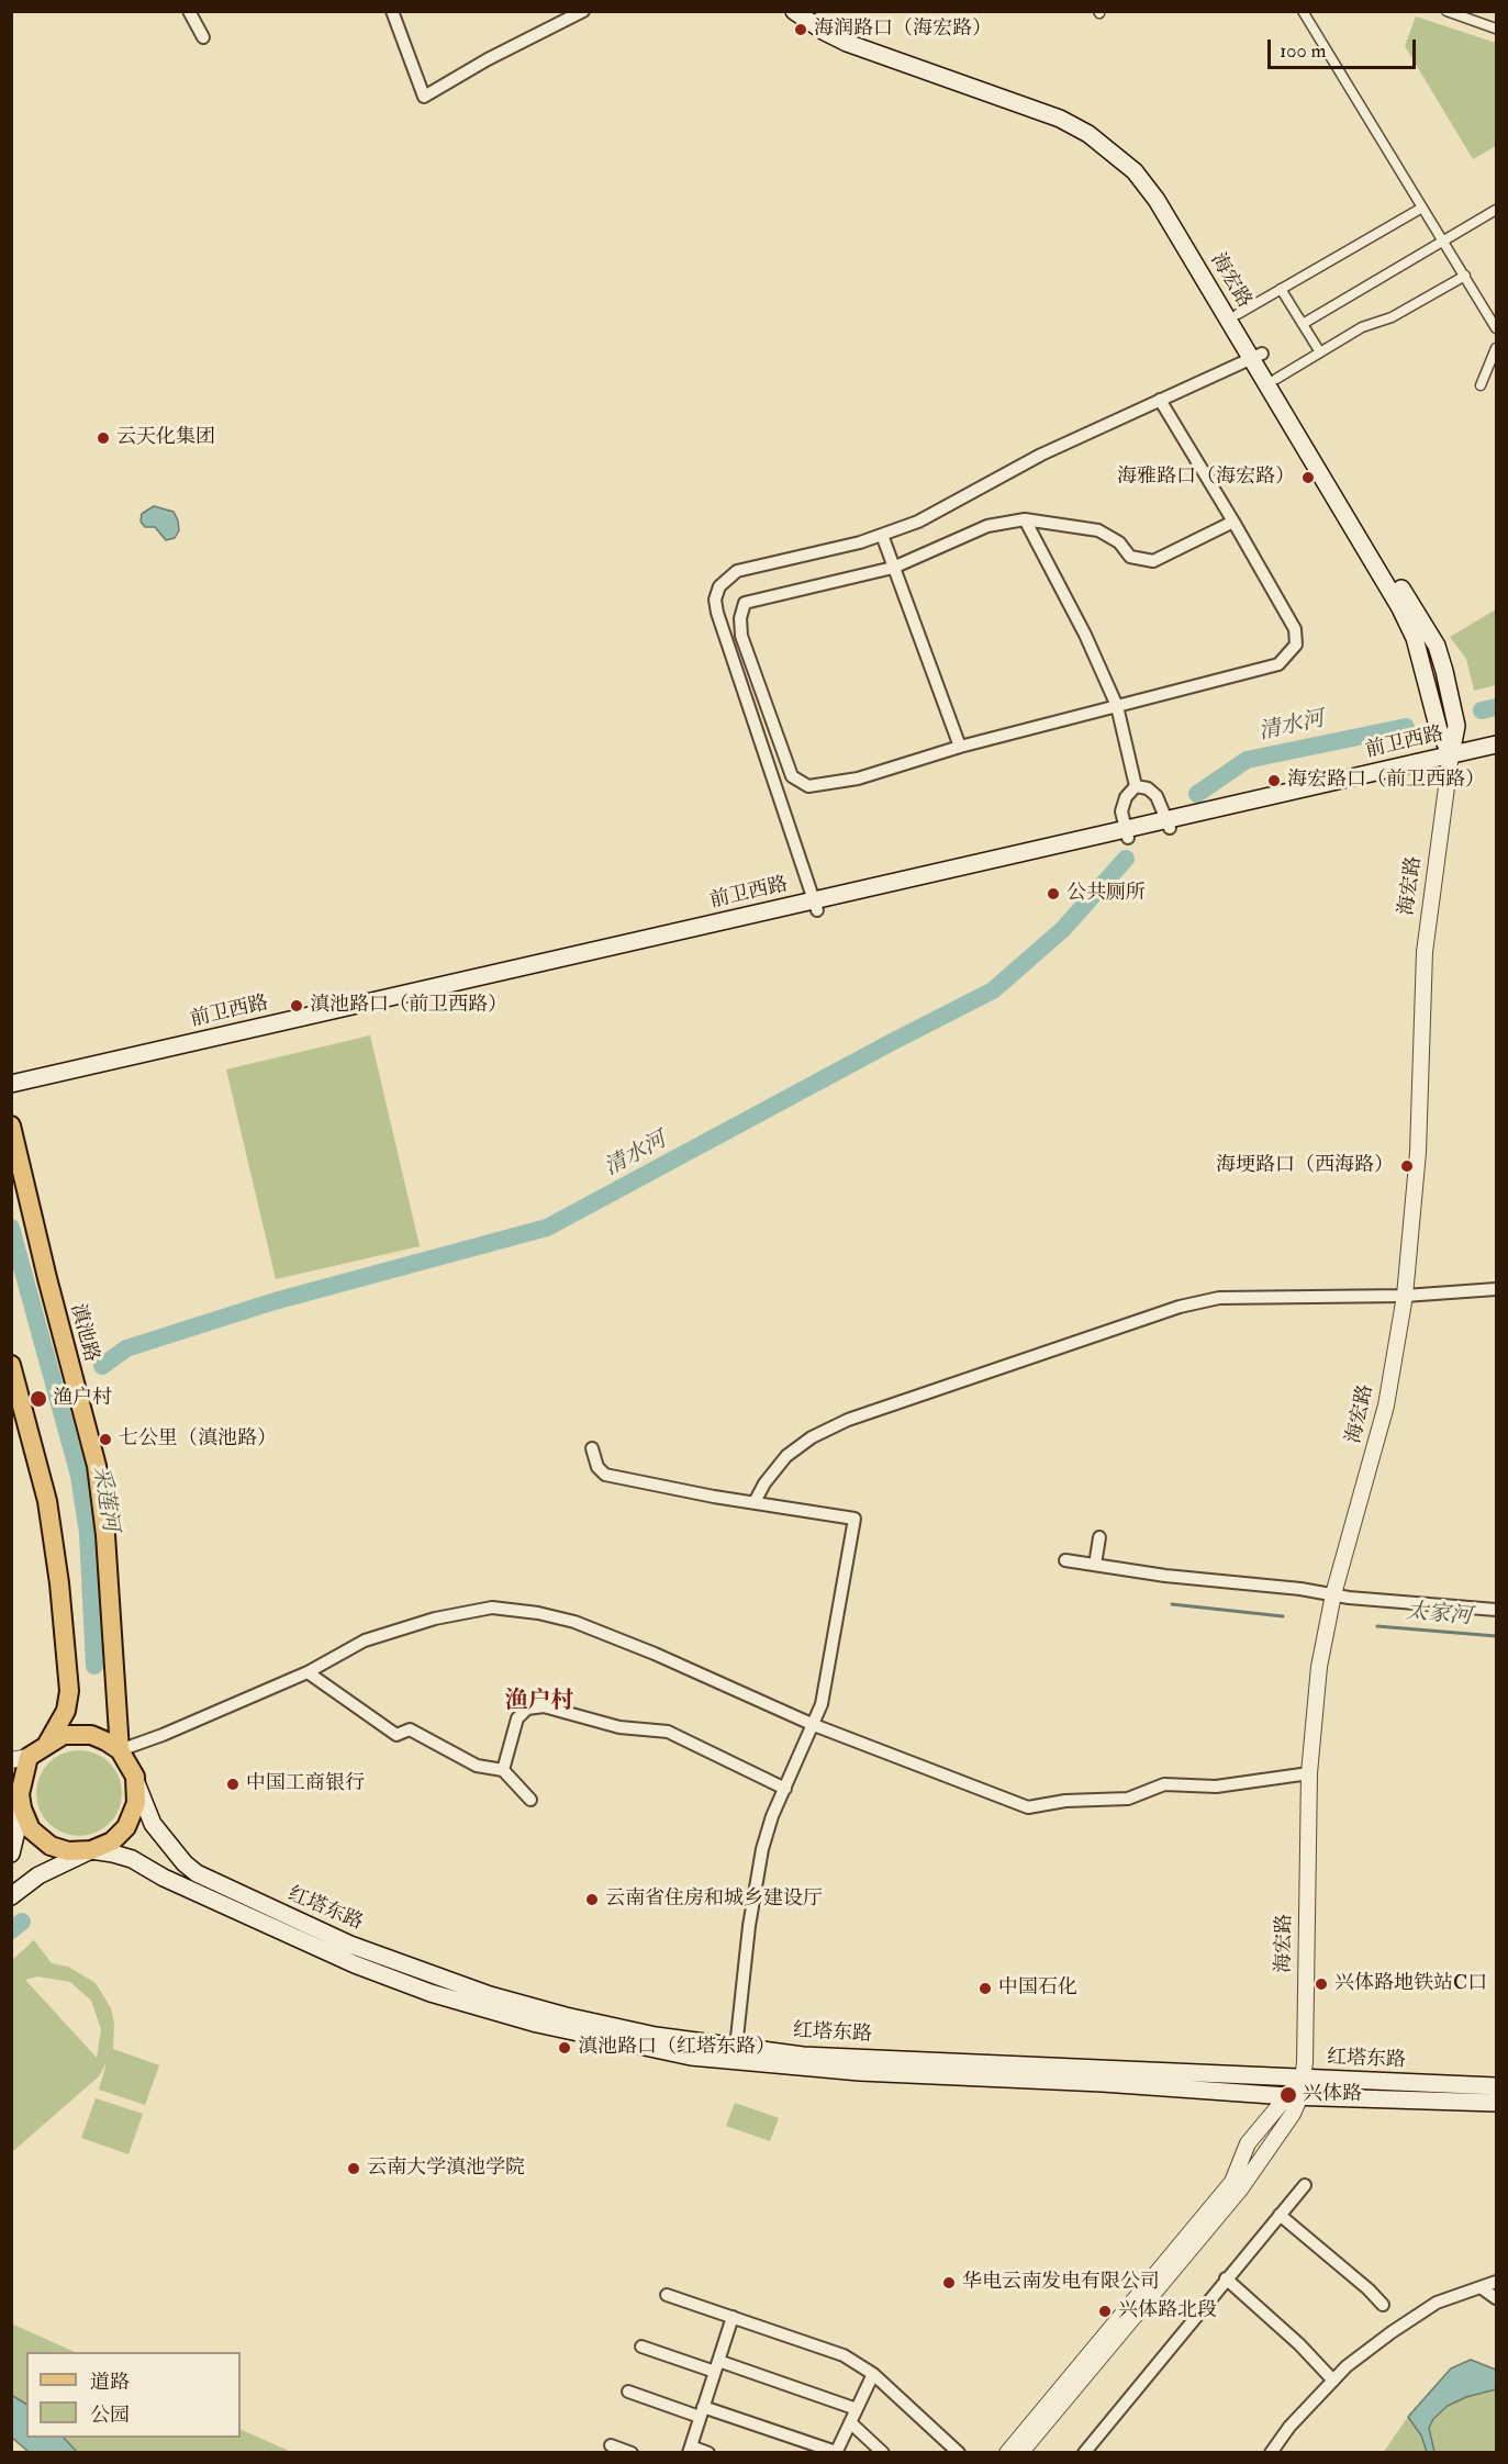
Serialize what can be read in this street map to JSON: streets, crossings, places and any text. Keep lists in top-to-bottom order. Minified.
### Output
{"streets":{"main road":["海宏路","前卫西路","滇池路","红塔东路"]},"crossings":[["海宏路","前卫西路"],["海宏路","红塔东路"],["滇池路","红塔东路"]],"districts":["渔户村"],"water":["清水河","采莲河","太家河"],"places":["海润路口（海宏路）","云天化集团","海雅路口（海宏路）","海宏路口（前卫西路）","公共厕所","滇池路口（前卫西路）","海埂路口（西海路）","渔户村","七公里（滇池路）","中国工商银行","云南省住房和城乡建设厅","兴体路地铁站C口","中国石化","滇池路口（红塔东路）","兴体路","云南大学滇池学院","华电云南发电有限公司","兴体路北段"],"legend":["道路","公园"],"scale_bar":"100 m"}
